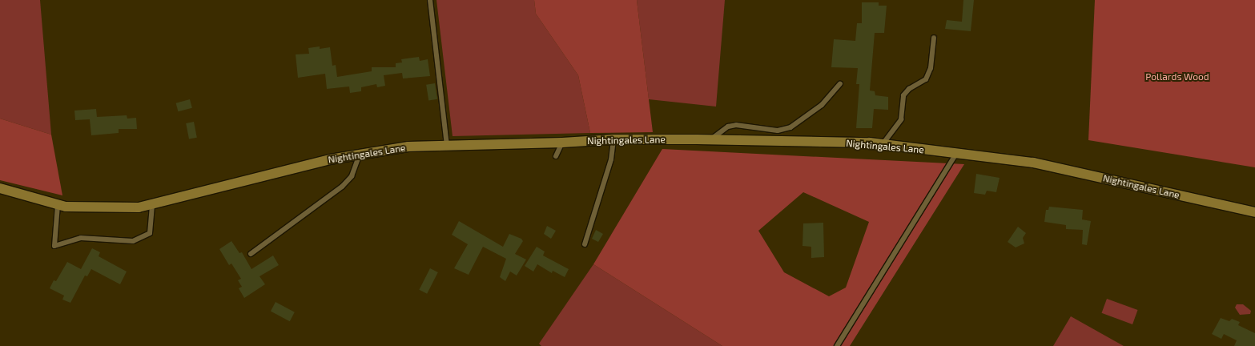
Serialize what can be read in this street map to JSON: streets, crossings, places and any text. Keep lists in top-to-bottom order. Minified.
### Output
{"streets":{"main road":["Nightingales Lane"]},"parks":["Pollards Wood"]}
